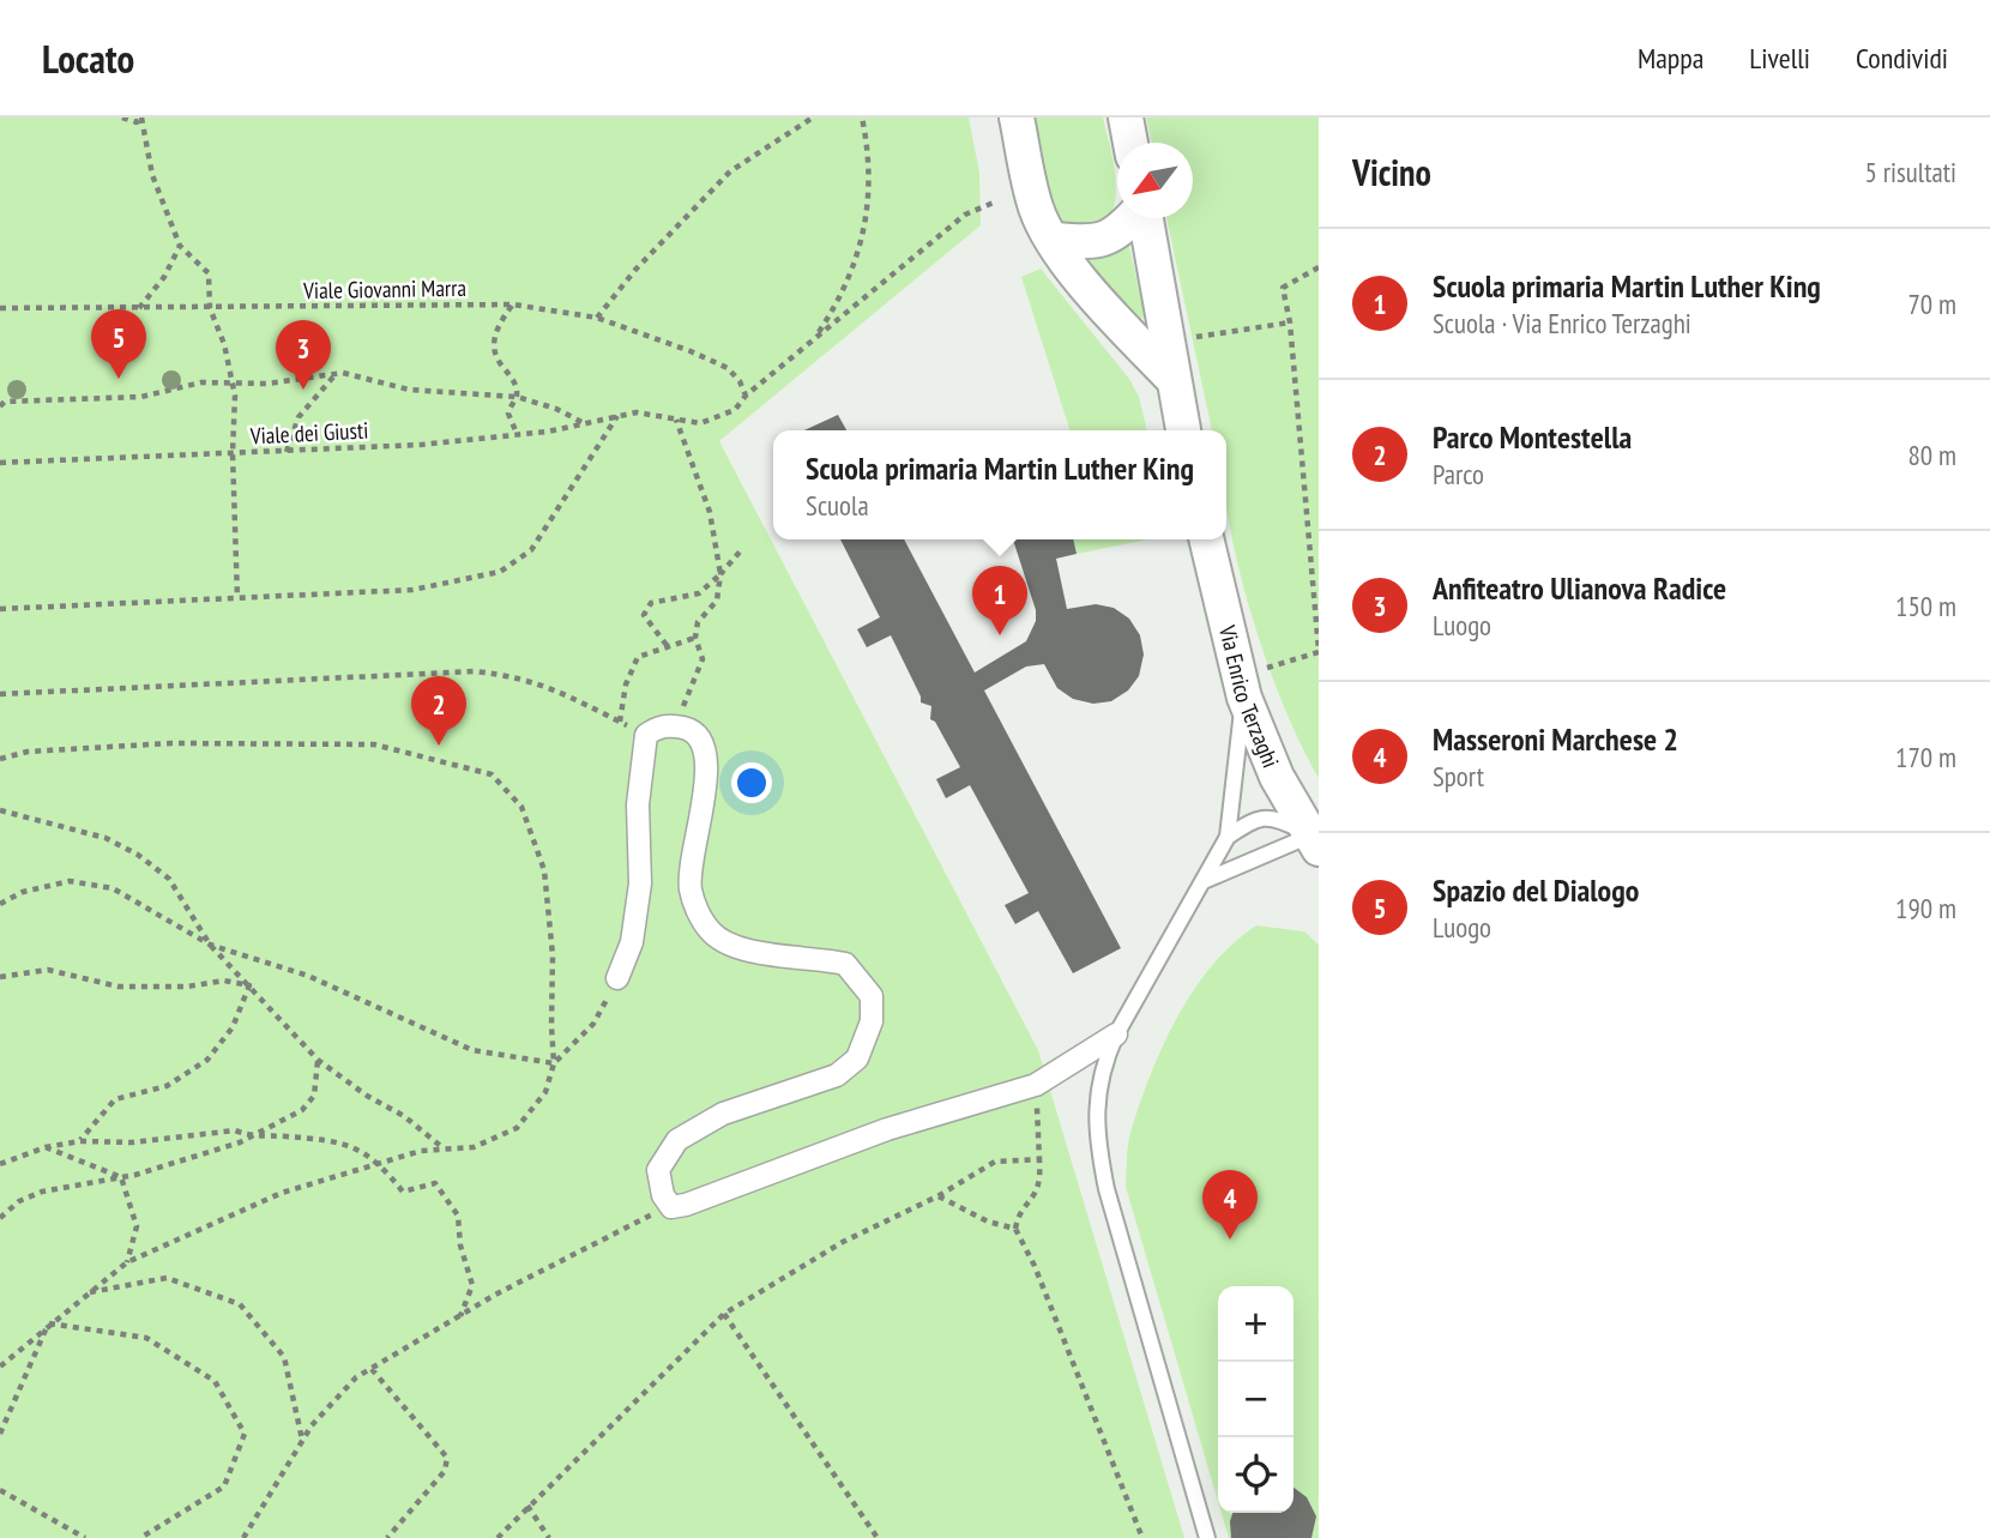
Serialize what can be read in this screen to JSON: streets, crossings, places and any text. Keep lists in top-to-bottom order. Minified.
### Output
{"streets":{"street":["Via Enrico Terzaghi"],"path":["Viale Giovanni Marra","Viale dei Giusti"]},"crossings":[["Viale Giovanni Marra","Viale dei Giusti"]],"north":"bottom left","page":{"header":"Locato","nav":["Mappa","Livelli","Condividi"],"heading":["Vicino","5 risultati"],"list":[{"mark":"1","name":"Scuola primaria Martin Luther King","note":"Scuola · Via Enrico Terzaghi","value":"70 m"},{"mark":"2","name":"Parco Montestella","note":"Parco","value":"80 m"},{"mark":"3","name":"Anfiteatro Ulianova Radice","note":"Luogo","value":"150 m"},{"mark":"4","name":"Masseroni Marchese 2","note":"Sport","value":"170 m"},{"mark":"5","name":"Spazio del Dialogo","note":"Luogo","value":"190 m"}],"pins":["5","3","1","2","4"],"popup":["Scuola primaria Martin Luther King","Scuola"],"map_buttons":["+","−"]}}
